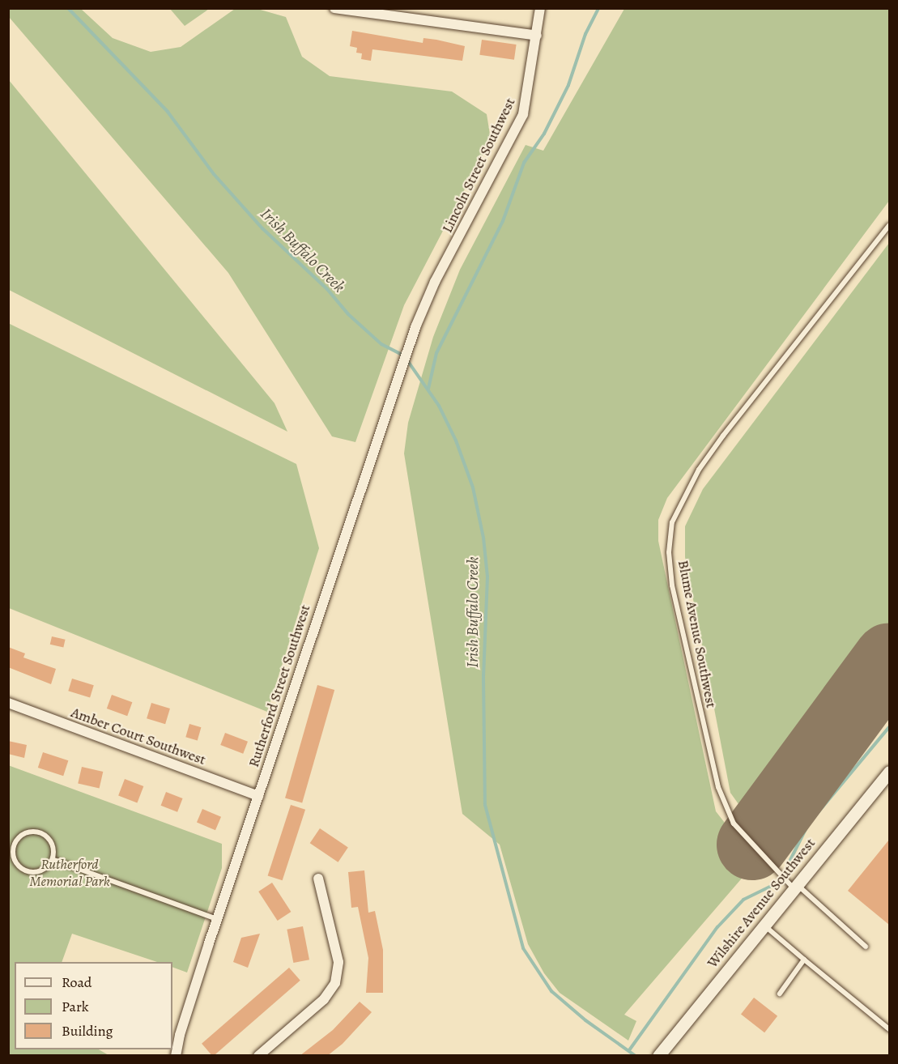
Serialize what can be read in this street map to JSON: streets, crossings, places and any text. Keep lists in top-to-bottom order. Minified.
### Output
{"streets":{"street":["Lincoln Street Southwest","Rutherford Street Southwest","Amber Court Southwest","Wilshire Avenue Southwest"],"lane":["Blume Avenue Southwest"]},"crossings":[["Lincoln Street Southwest","Rutherford Street Southwest"],["Blume Avenue Southwest","Wilshire Avenue Southwest"],["Rutherford Street Southwest","Amber Court Southwest"]],"water":["Irish Buffalo Creek"],"parks":["Rutherford Memorial Park"],"legend":["Road","Park","Building"]}
